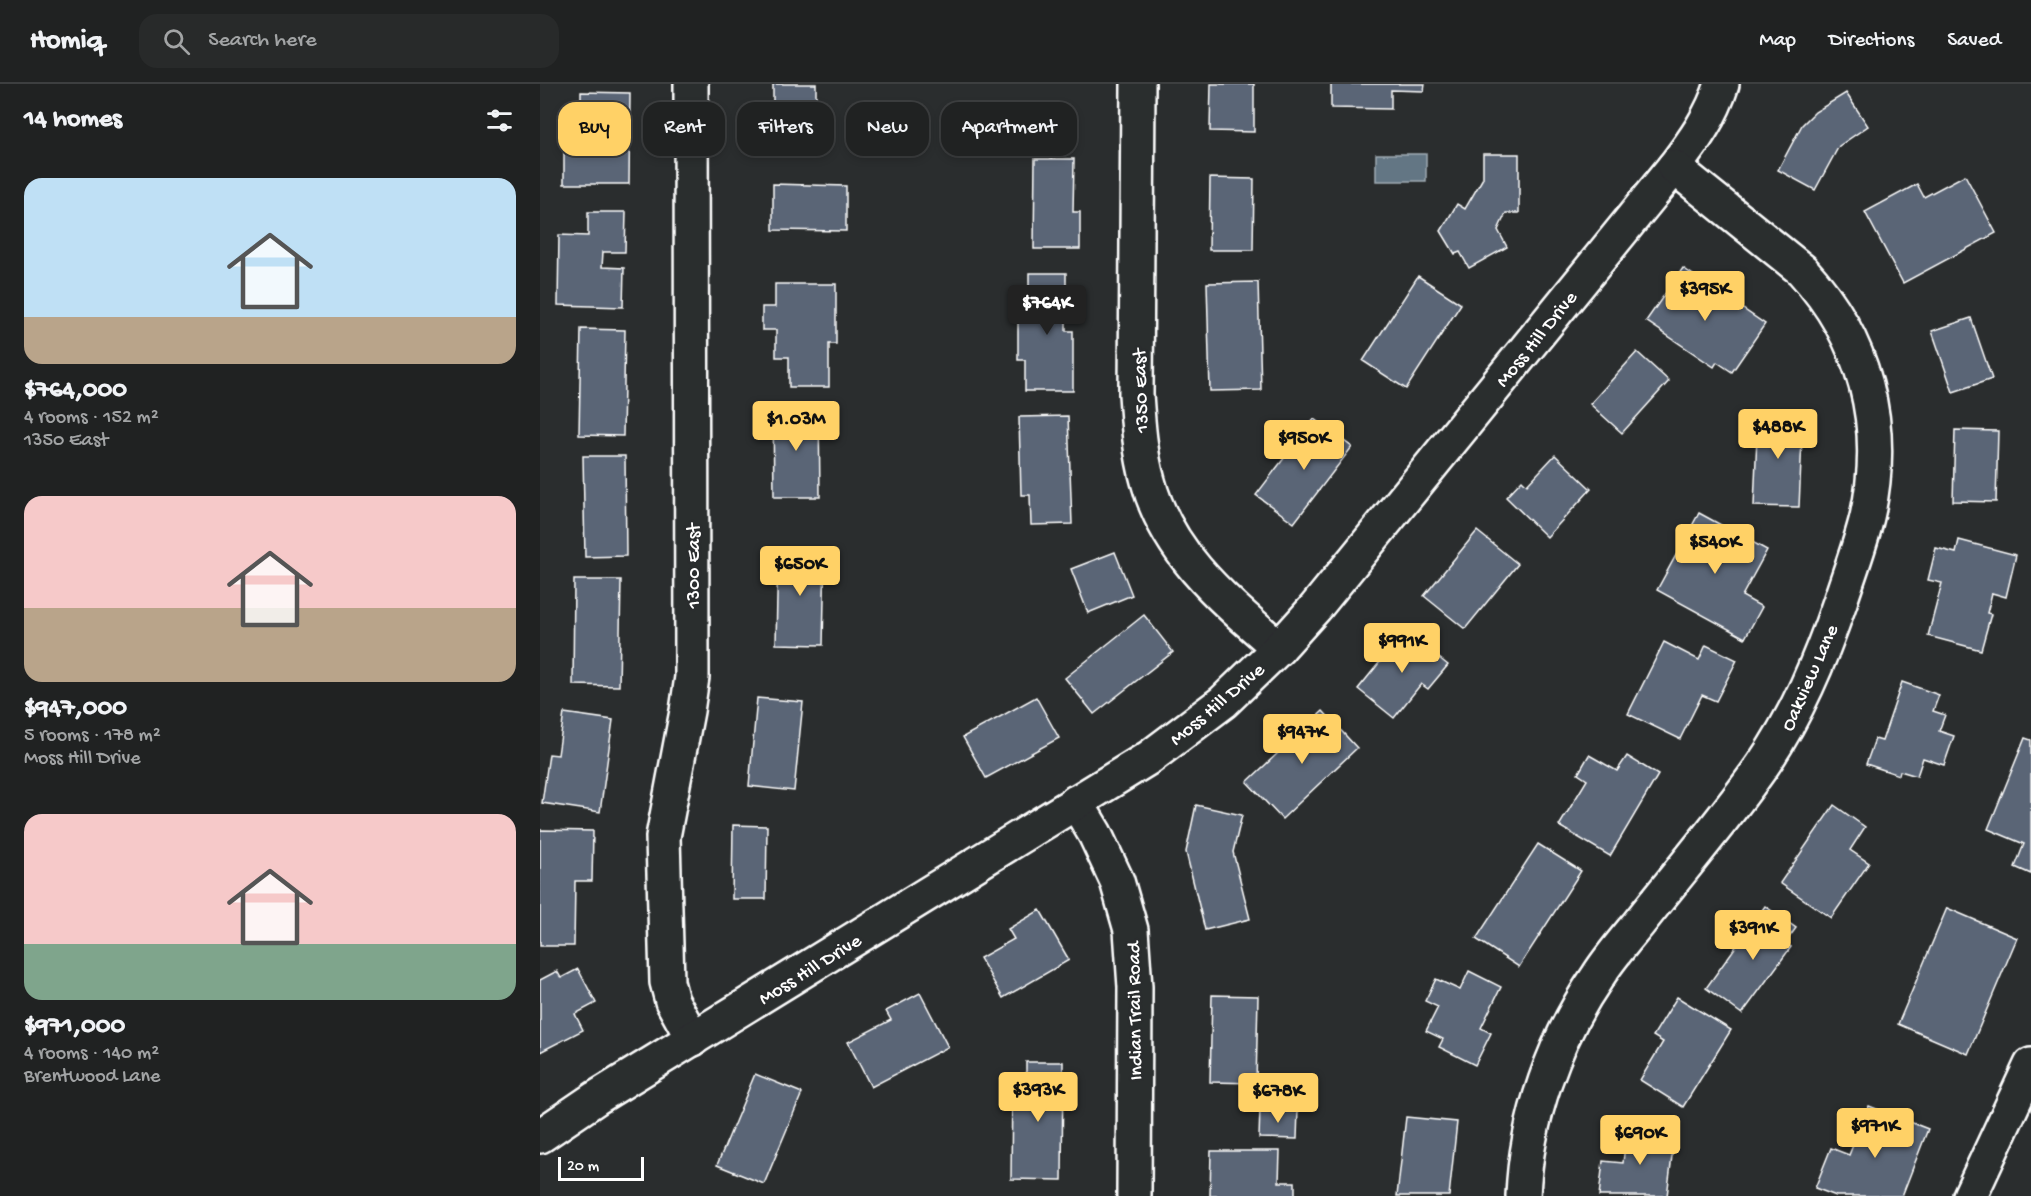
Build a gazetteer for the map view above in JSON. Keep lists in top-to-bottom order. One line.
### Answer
{"streets":{"street":["Moss Hill Drive","1350 East","1300 East","Oakview Lane","Indian Trail Road"]},"crossings":[["Moss Hill Drive","1350 East"],["Moss Hill Drive","1300 East"],["Moss Hill Drive","Oakview Lane"],["Moss Hill Drive","Indian Trail Road"]],"scale_bar":"20 m","page":{"header":"Homiq","search":"Search here","nav":["Map","Directions","Saved"],"heading":"14 homes","chip":["Buy","Rent","Filters","New","Apartment"],"list":[{"name":"$764,000","note":"4 rooms · 152 m² · 1350 East"},{"name":"$947,000","note":"5 rooms · 178 m² · Moss Hill Drive"},{"name":"$971,000","note":"4 rooms · 140 m² · Brentwood Lane"}],"price":["$395K","$764K","$1.03M","$488K","$950K","$540K","$650K","$991K","$947K","$391K","$393K","$678K","$971K","$690K"],"scale":"20 m"}}
